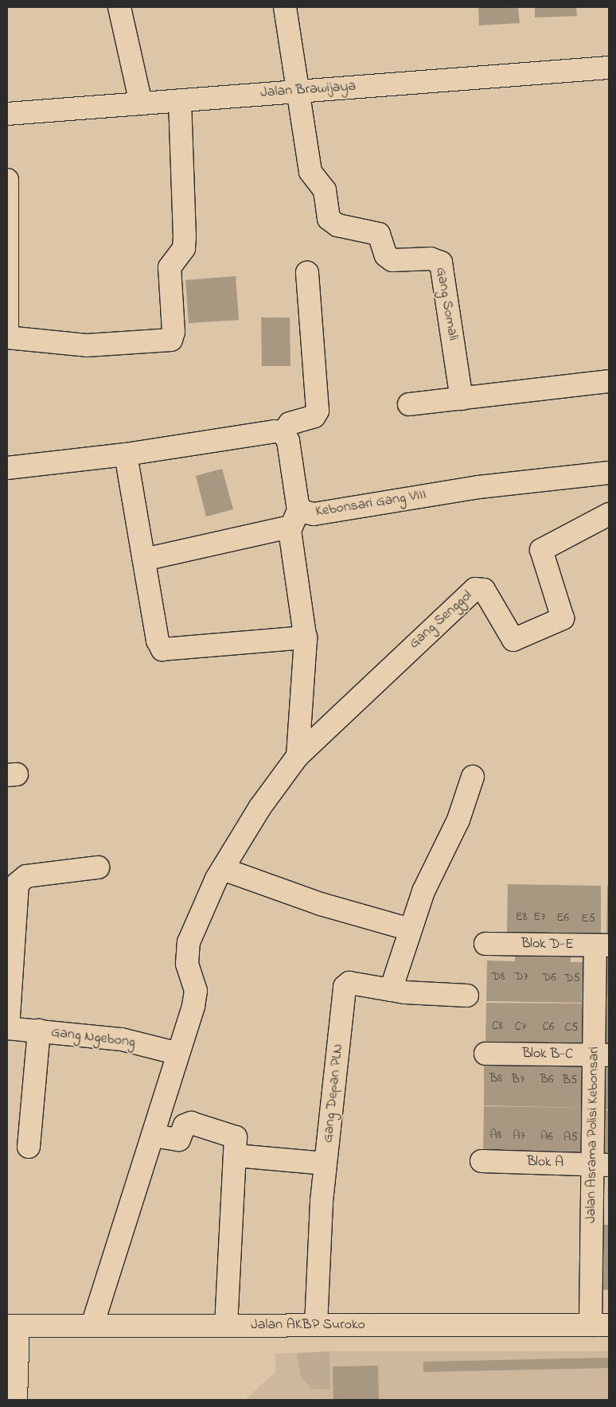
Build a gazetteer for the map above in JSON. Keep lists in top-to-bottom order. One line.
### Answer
{"streets":{"street":["Jalan Brawijaya","Gang Somali","Kebonsari Gang VIII","Gang Senggol","Blok D-E","Gang Ngebong","Blok B-C","Gang Depan PLN","Jalan Asrama Polisi Kebonsari","Blok A","Jalan AKBP Suroko"]},"crossings":[["Jalan Brawijaya","Gang Somali"],["Blok D-E","Jalan Asrama Polisi Kebonsari"],["Blok B-C","Jalan Asrama Polisi Kebonsari"],["Gang Depan PLN","Jalan AKBP Suroko"],["Jalan Asrama Polisi Kebonsari","Blok A"],["Jalan Asrama Polisi Kebonsari","Jalan AKBP Suroko"]],"house_numbers":["E8","E7","E6","E5","D8","D7","D6","D5","C8","C7","C6","C5","B8","B7","B6","B5","A8","A7","A6","A5"]}
